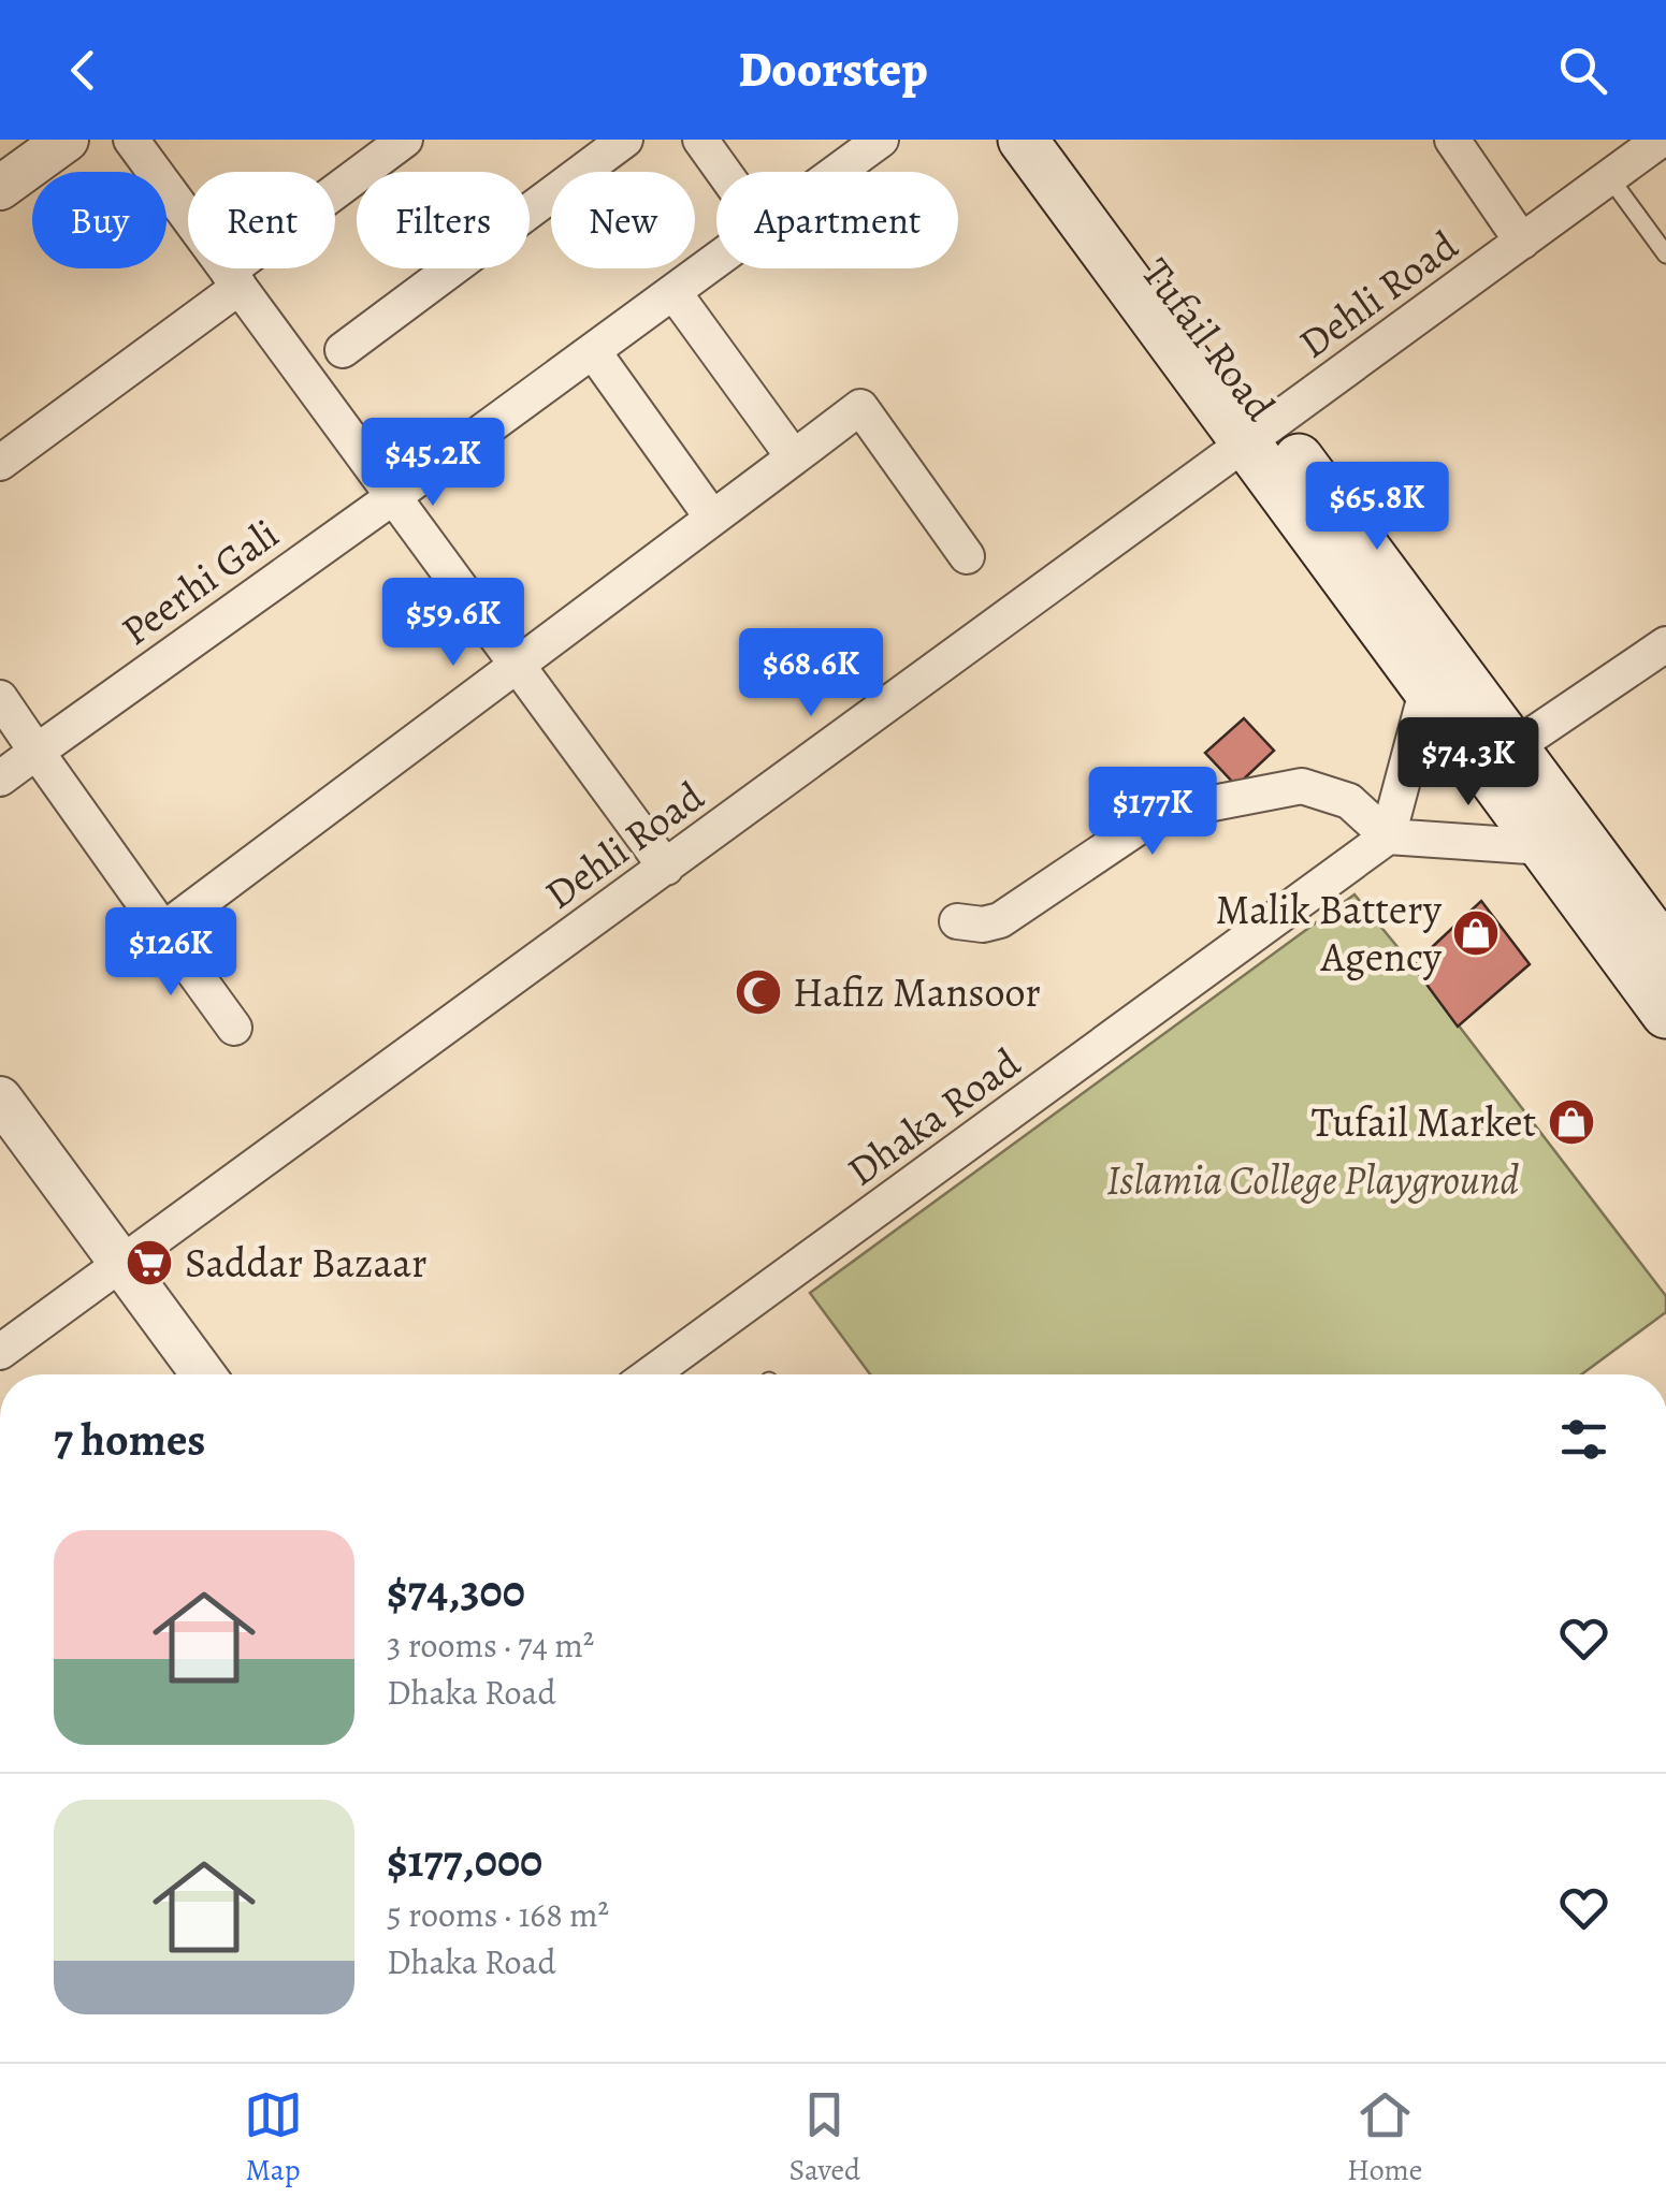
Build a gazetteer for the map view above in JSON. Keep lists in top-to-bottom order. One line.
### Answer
{"streets":{"main road":["Tufail Road"],"street":["Dehli Road","Peerhi Gali","Dhaka Road"]},"crossings":[["Dehli Road","Tufail Road"]],"parks":["Islamia College Playground"],"places":{"shop":["Malik Battery Agency","Tufail Market"],"mosque":["Hafiz Mansoor"],"supermarket":["Saddar Bazaar"]},"page":{"header":"Doorstep","chip":["Buy","Rent","Filters","New","Apartment"],"price":["$45.2K","$65.8K","$59.6K","$68.6K","$74.3K","$177K","$126K"],"heading":"7 homes","list":[{"name":"$74,300","note":"3 rooms · 74 m² · Dhaka Road"},{"name":"$177,000","note":"5 rooms · 168 m² · Dhaka Road"}],"tabs":["Map","Saved","Home"]}}
